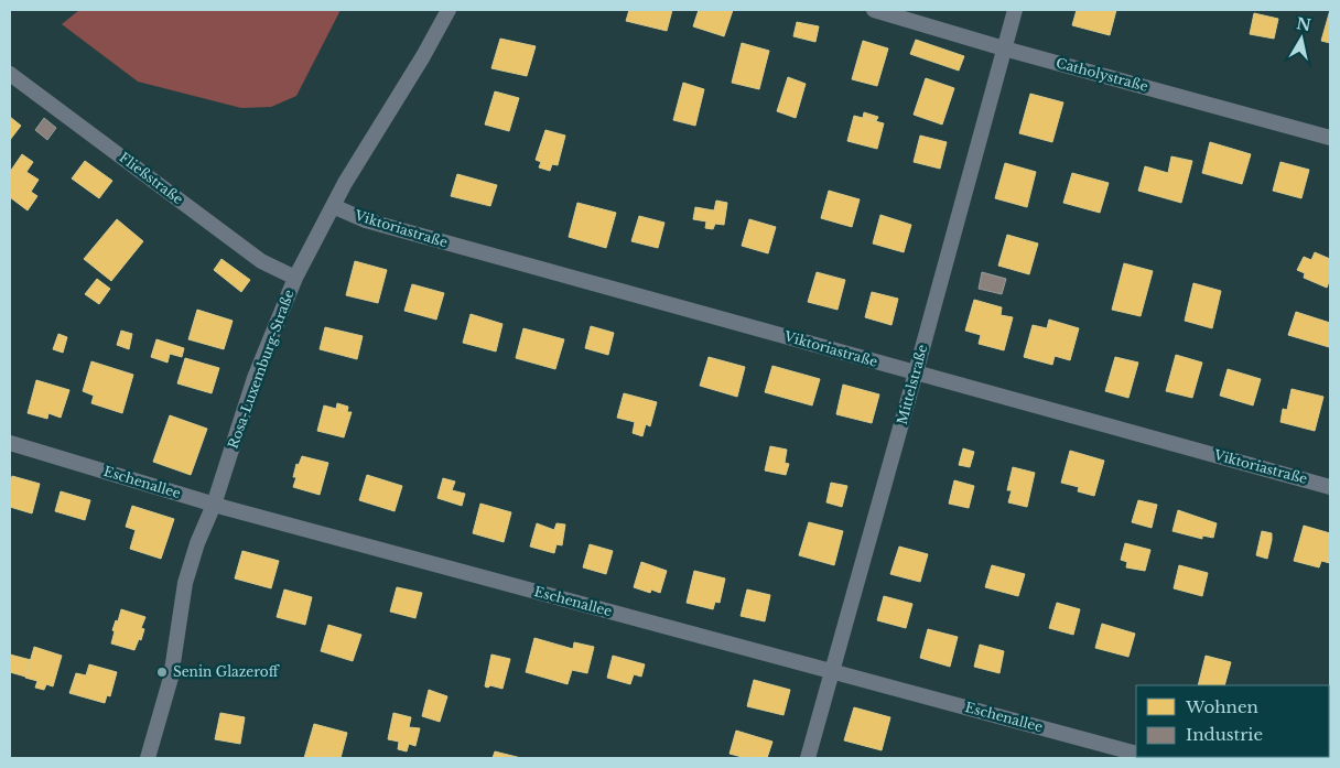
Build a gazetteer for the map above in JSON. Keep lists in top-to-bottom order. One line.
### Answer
{"streets":{"street":["Catholystraße","Fließstraße","Viktoriastraße","Rosa-Luxemburg-Straße","Mittelstraße","Eschenallee"]},"crossings":[["Catholystraße","Mittelstraße"],["Fließstraße","Rosa-Luxemburg-Straße"],["Viktoriastraße","Rosa-Luxemburg-Straße"],["Viktoriastraße","Mittelstraße"],["Rosa-Luxemburg-Straße","Eschenallee"],["Mittelstraße","Eschenallee"]],"places":["Senin Glazeroff"],"legend":["Wohnen","Industrie"],"north":"top"}
